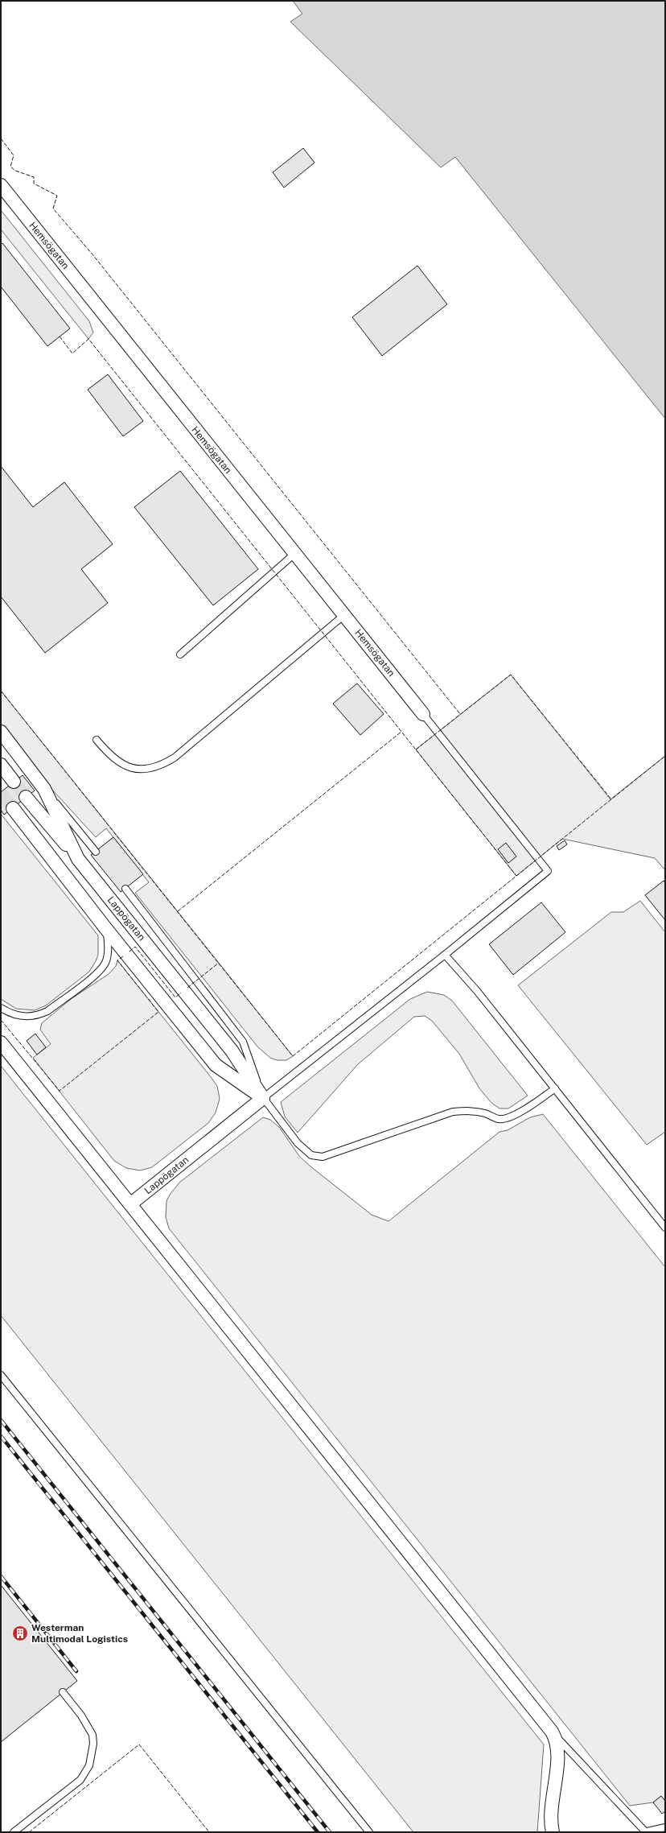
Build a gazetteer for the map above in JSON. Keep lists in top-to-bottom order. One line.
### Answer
{"streets":{"street":["Hemsögatan","Lappögatan"]},"places":{"building":["Westerman Multimodal Logistics"]}}
